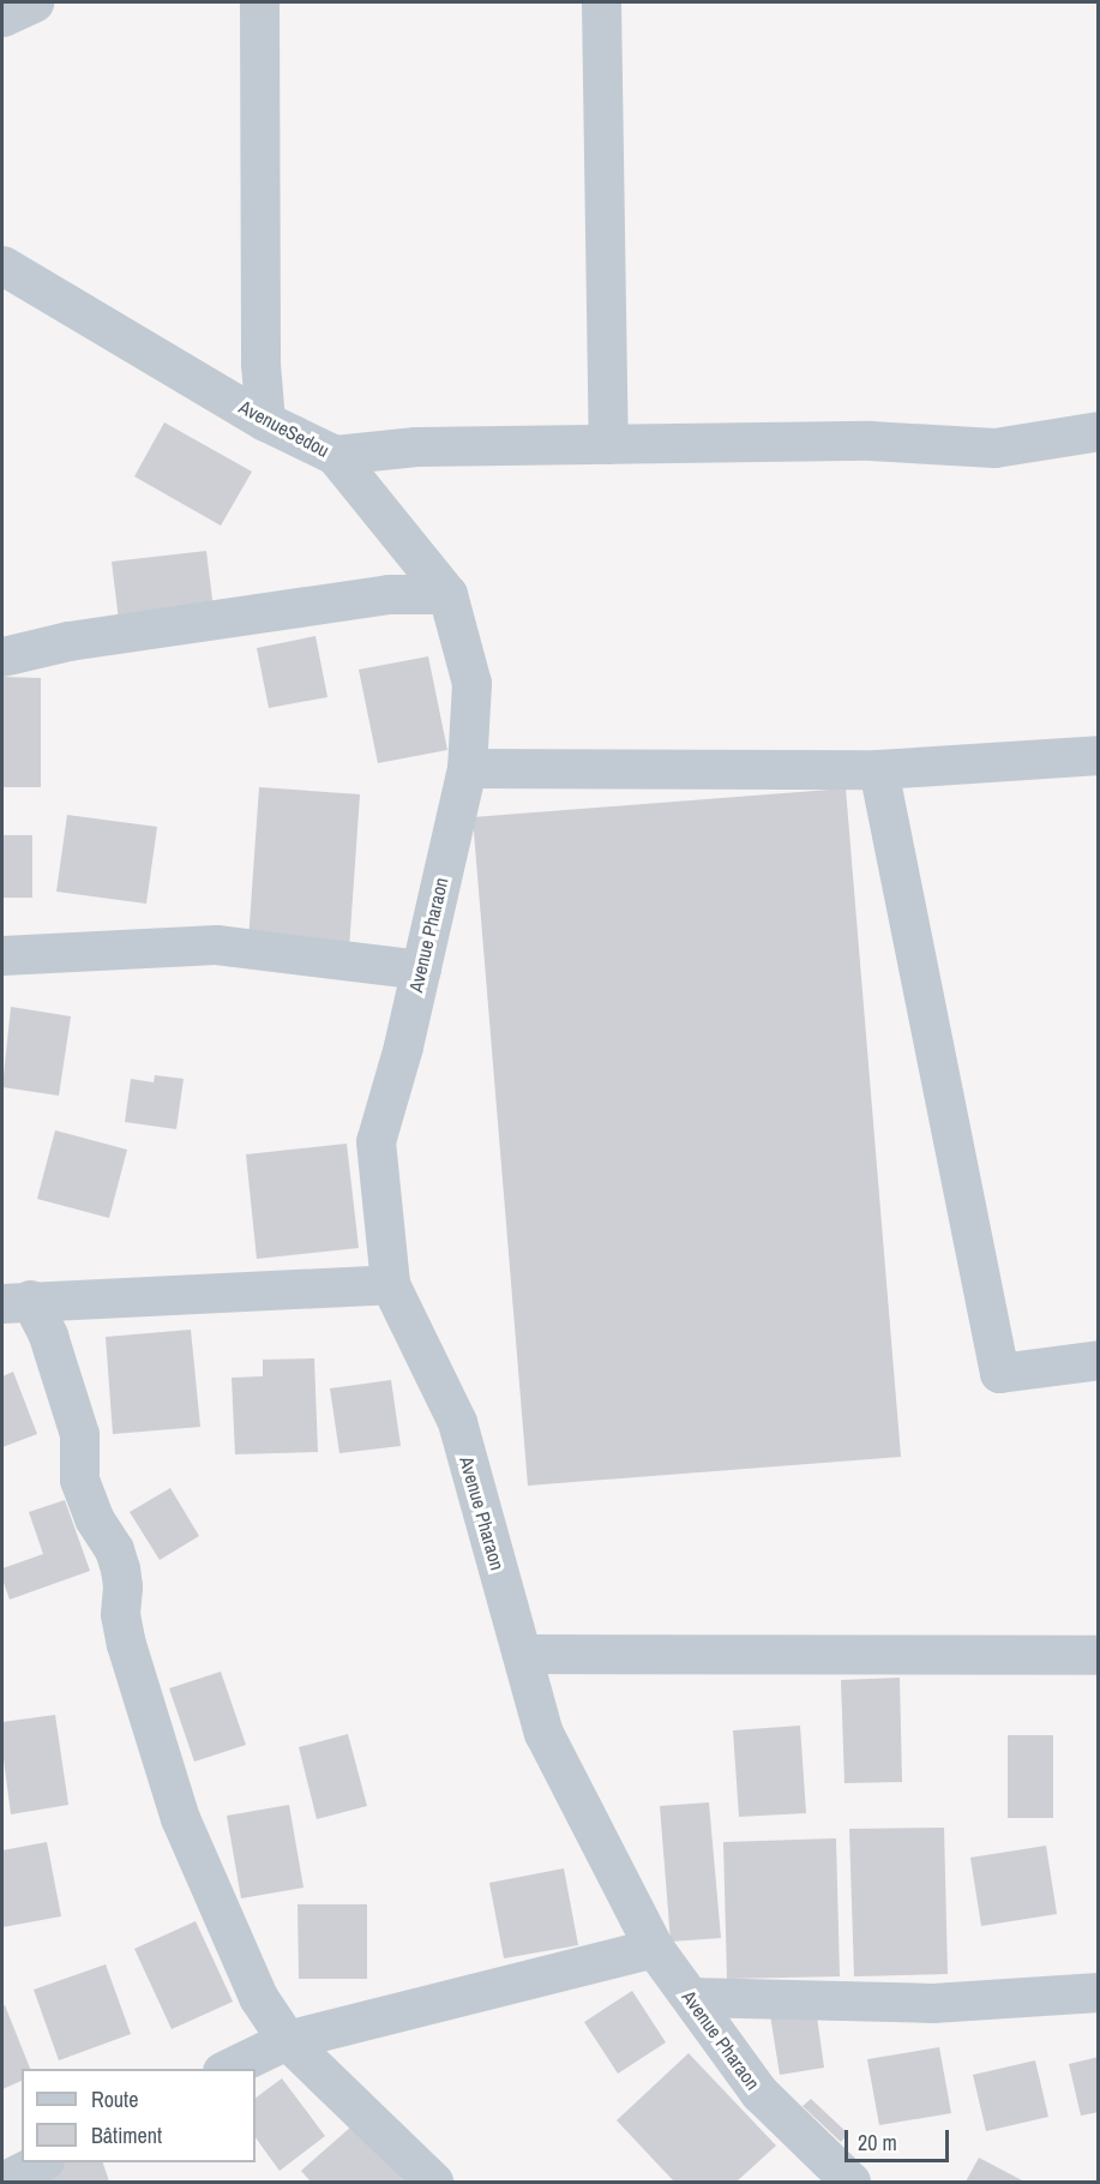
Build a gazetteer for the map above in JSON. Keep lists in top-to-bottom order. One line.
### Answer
{"streets":{"street":["AvenueSedou","Avenue Pharaon"]},"crossings":[["AvenueSedou","Avenue Pharaon"]],"legend":["Route","Bâtiment"],"scale_bar":"20 m"}
